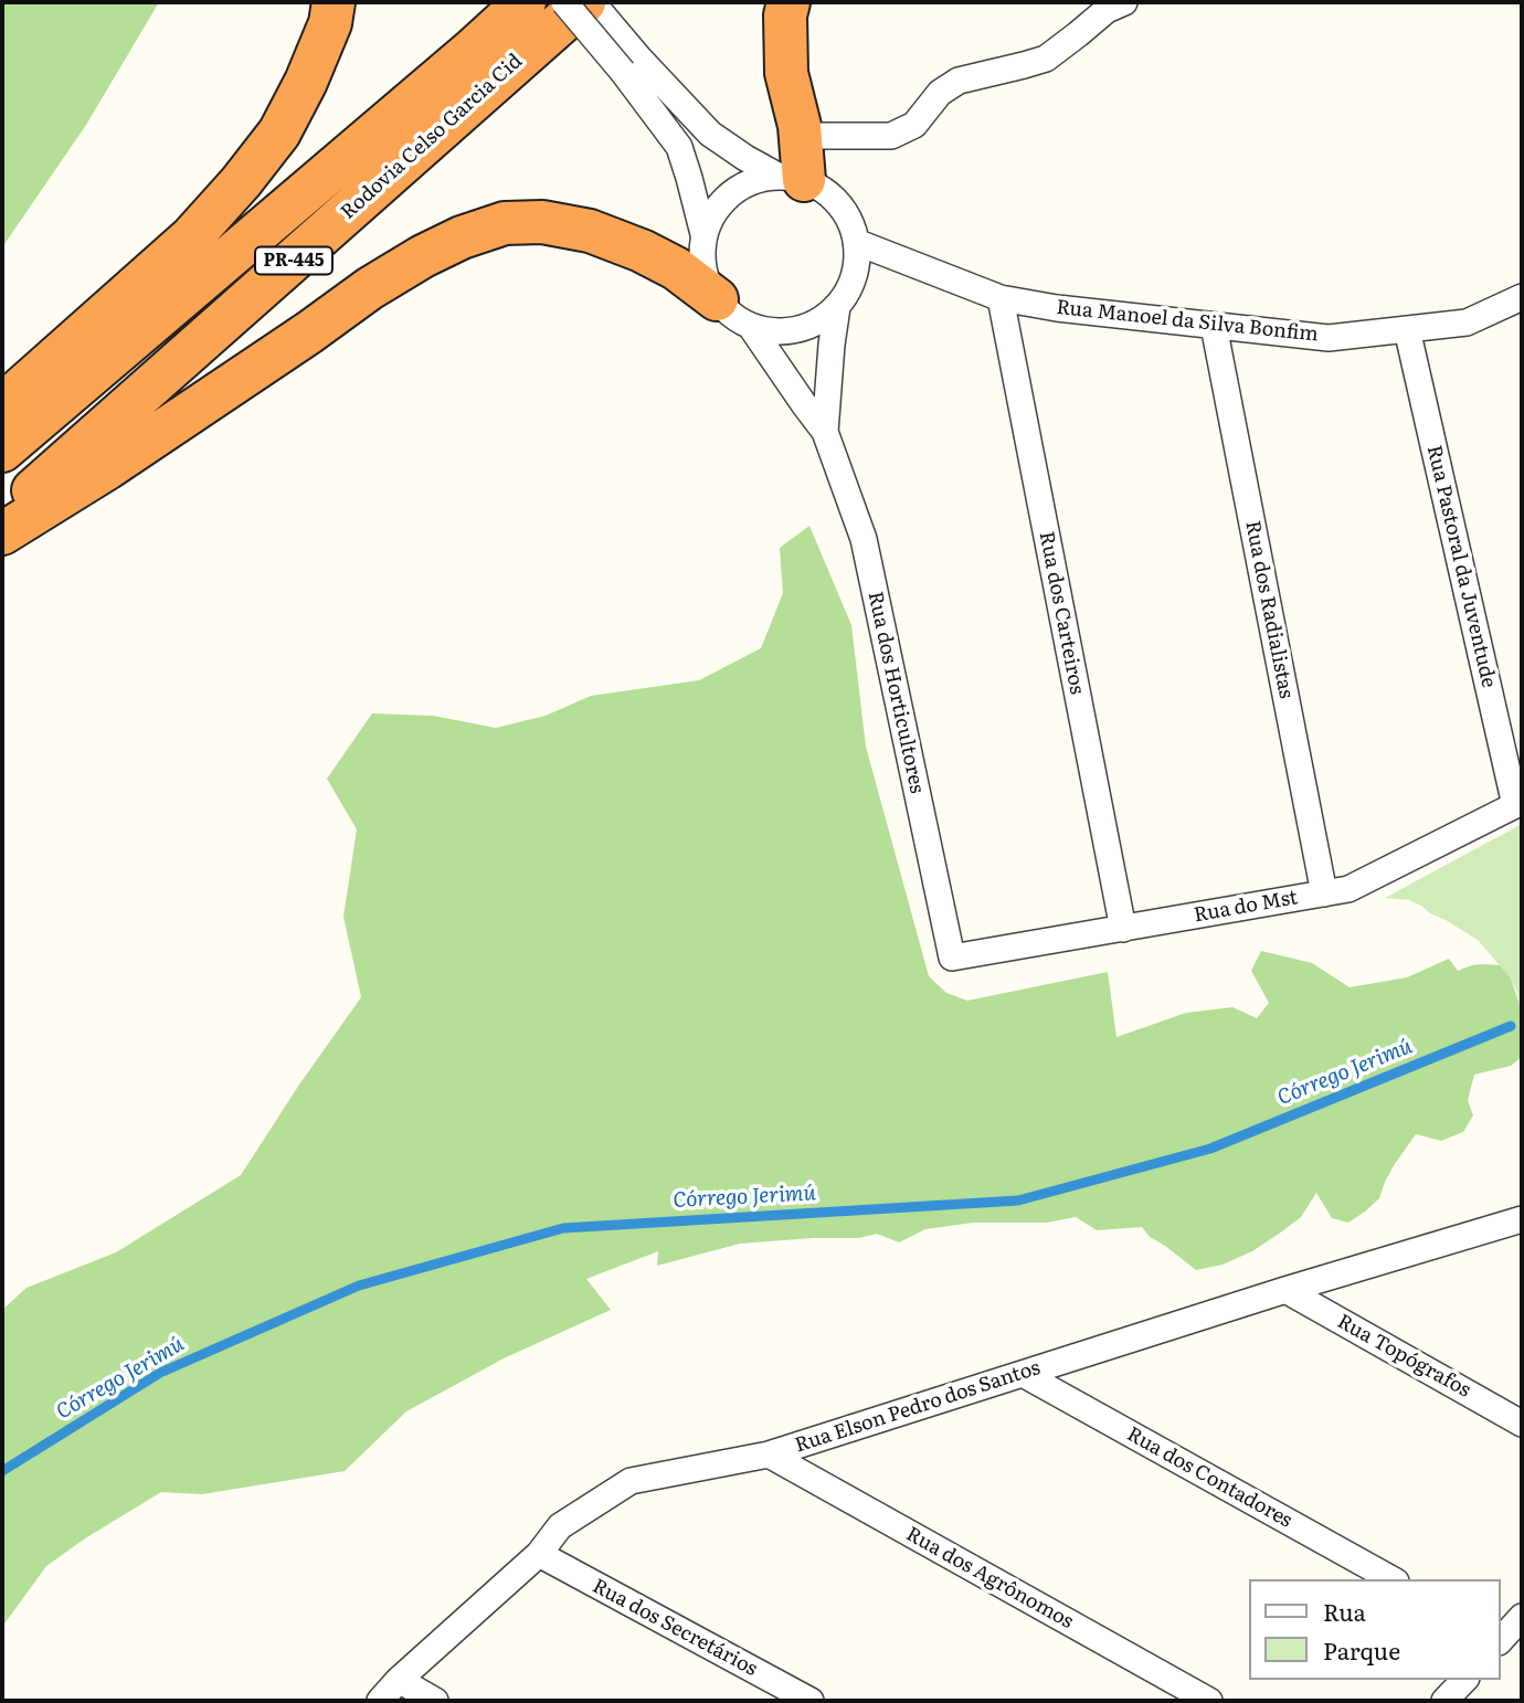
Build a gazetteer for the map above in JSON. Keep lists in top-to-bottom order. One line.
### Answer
{"streets":{"highway":["Rodovia Celso Garcia Cid","PR-445"],"street":["Rua Manoel da Silva Bonfim","Rua Pastoral da Juventude","Rua dos Radialistas","Rua dos Carteiros","Rua dos Horticultores","Rua do Mst","Rua Topógrafos","Rua Elson Pedro dos Santos","Rua dos Contadores","Rua dos Agrônomos","Rua dos Secretários"]},"crossings":[["Rua Manoel da Silva Bonfim","Rua Pastoral da Juventude"],["Rua Manoel da Silva Bonfim","Rua dos Radialistas"],["Rua Manoel da Silva Bonfim","Rua dos Carteiros"],["Rua Manoel da Silva Bonfim","Rua dos Horticultores"],["Rua Pastoral da Juventude","Rua do Mst"],["Rua dos Radialistas","Rua do Mst"],["Rua dos Carteiros","Rua do Mst"],["Rua dos Horticultores","Rua do Mst"],["Rua Topógrafos","Rua Elson Pedro dos Santos"],["Rua Elson Pedro dos Santos","Rua dos Contadores"],["Rua Elson Pedro dos Santos","Rua dos Agrônomos"],["Rua Elson Pedro dos Santos","Rua dos Secretários"]],"water":["Córrego Jerimú"],"legend":["Rua","Parque"]}
